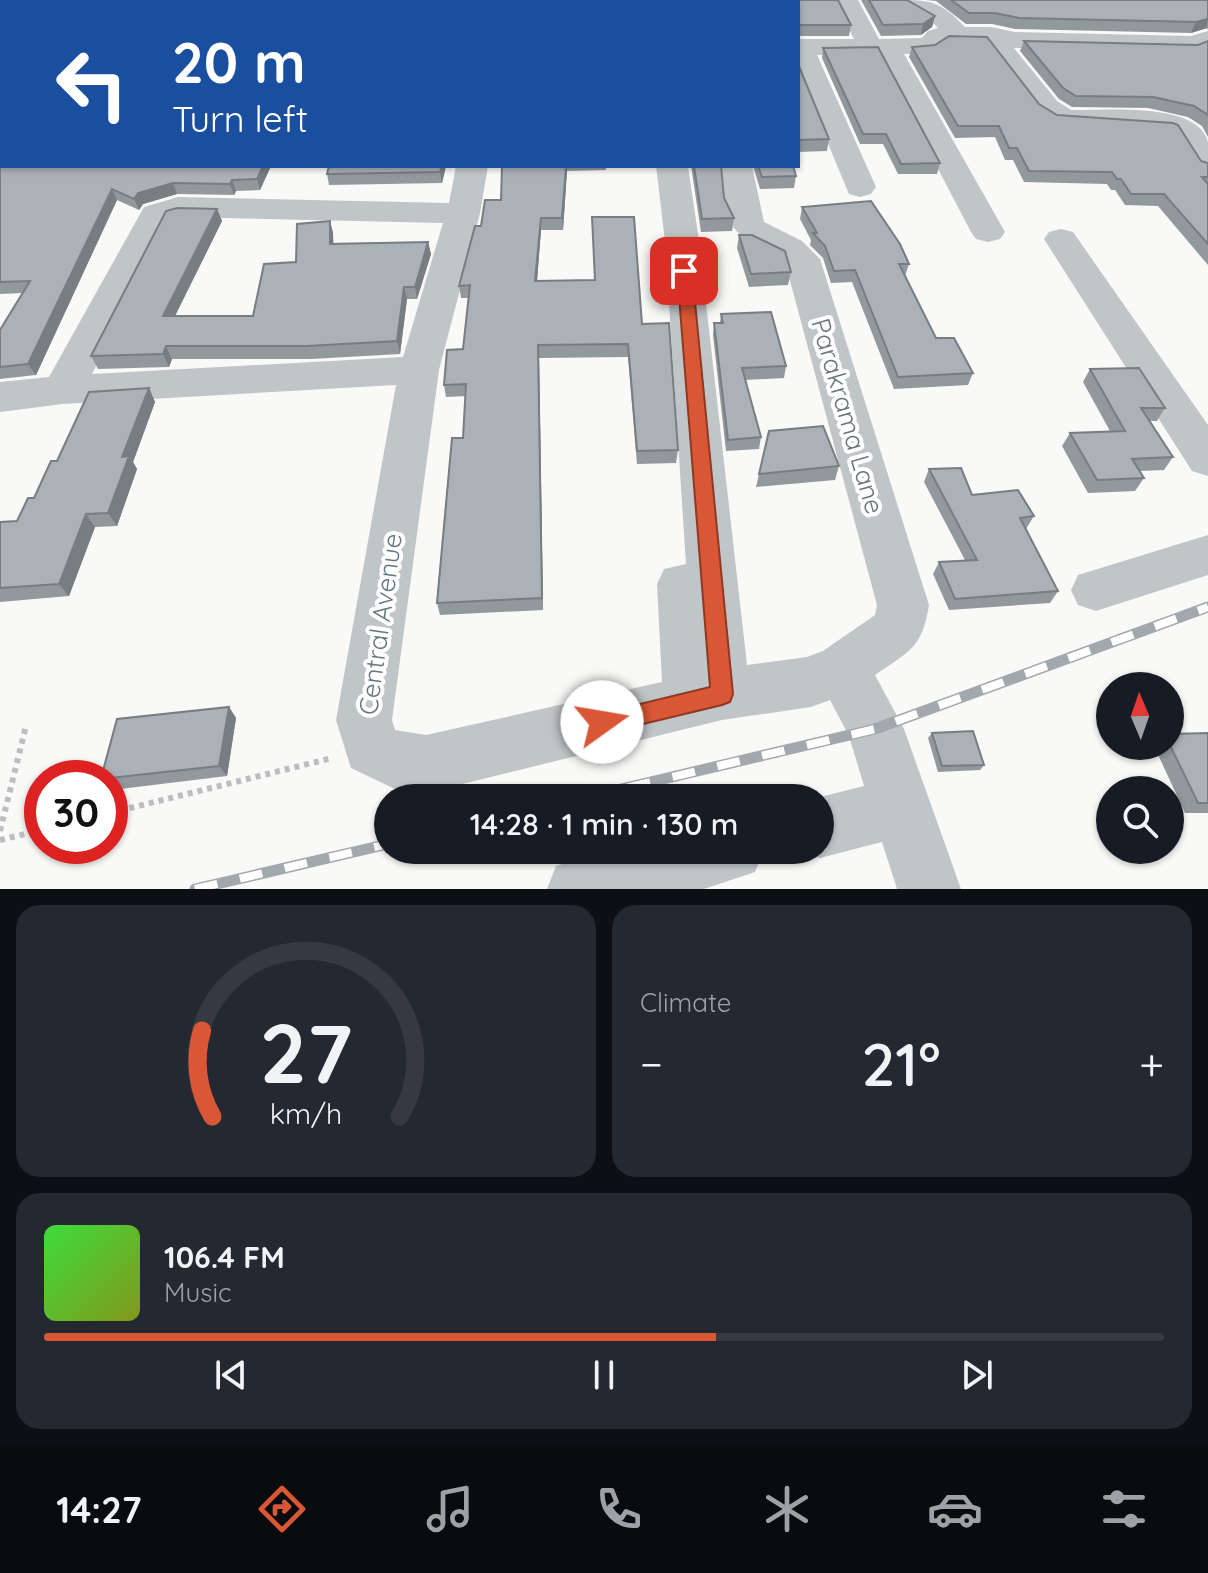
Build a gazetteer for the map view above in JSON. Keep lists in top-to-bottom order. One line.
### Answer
{"streets":{"street":["Parakrama Lane","Central Avenue"]},"crossings":[["Parakrama Lane","Central Avenue"]],"north":"top","page":{"turn":["20 m","Turn left"],"limit":"30","trip":"14:28 · 1 min · 130 m","tile":"Climate","heat":["−","21°","+"],"song":["106.4 FM","Music"],"tabs":"14:27","gauge":["27","km/h"]}}
